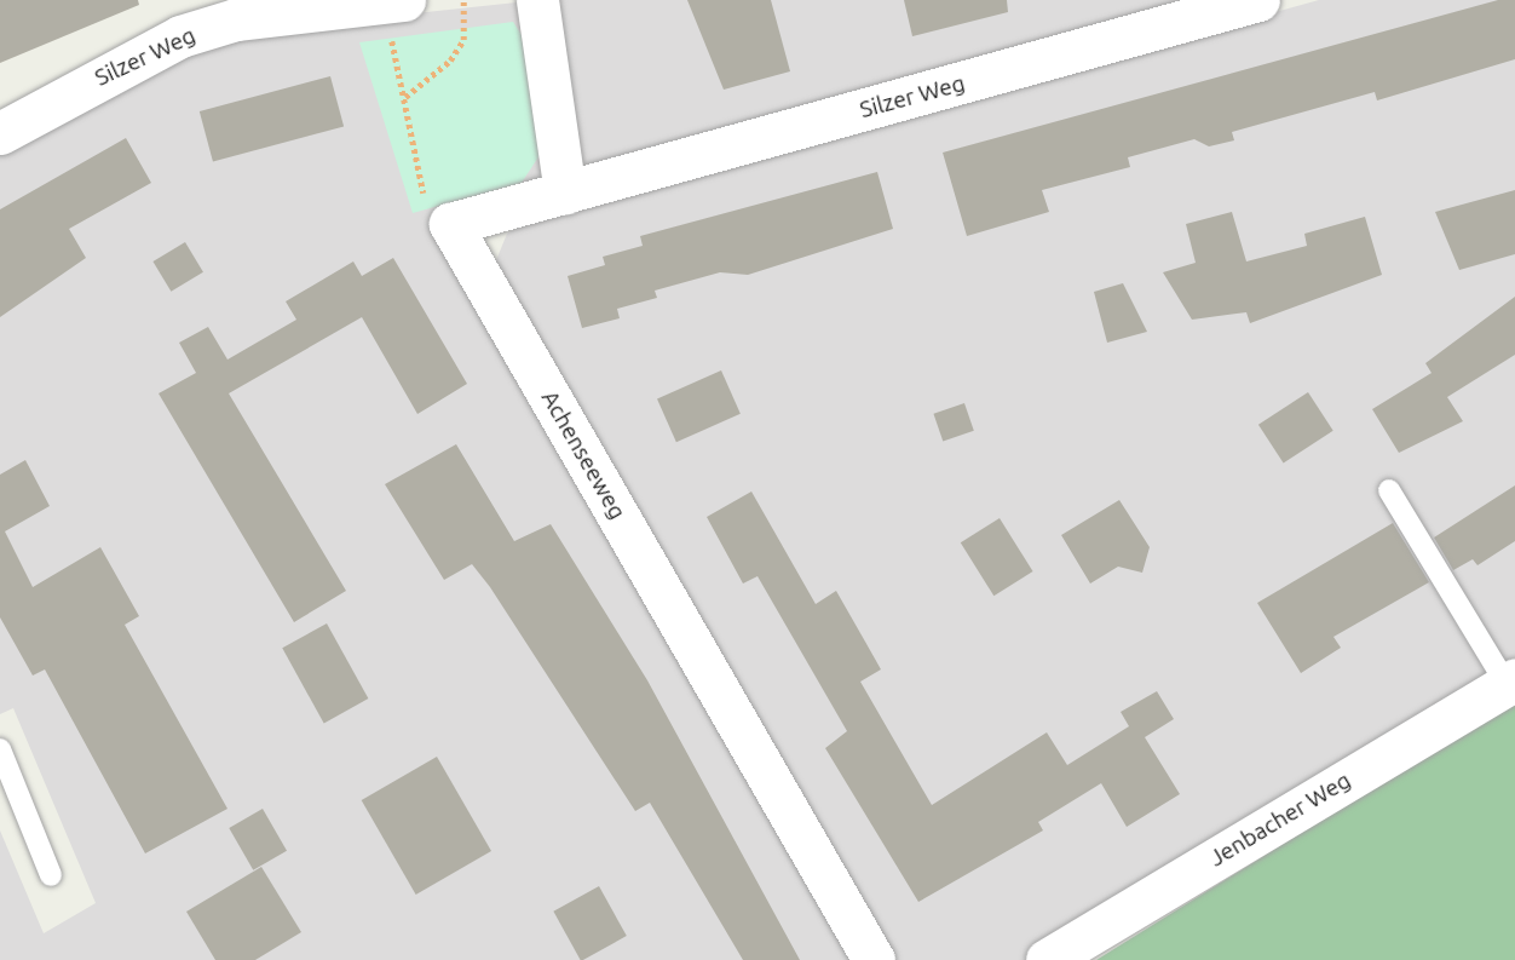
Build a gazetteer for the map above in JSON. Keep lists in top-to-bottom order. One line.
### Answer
{"streets":{"street":["Silzer Weg","Achenseeweg","Jenbacher Weg"]},"crossings":[["Silzer Weg","Achenseeweg"]]}
